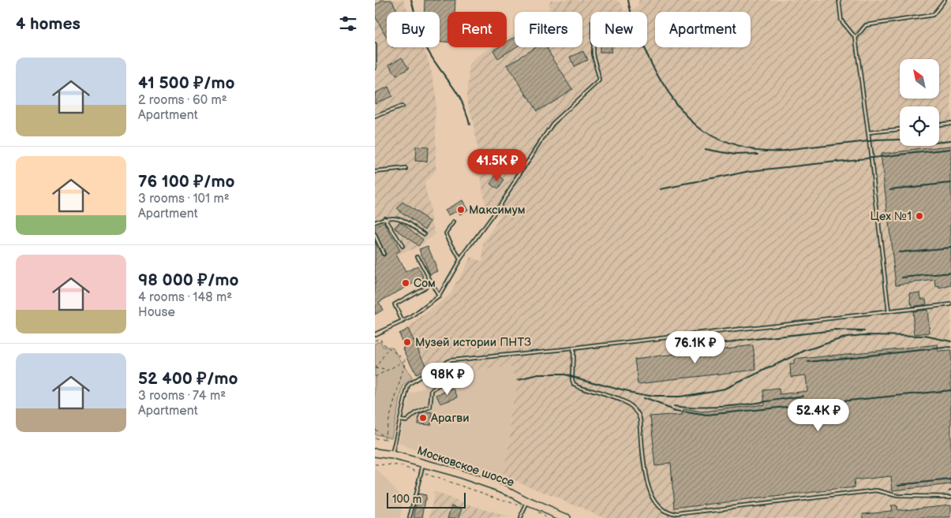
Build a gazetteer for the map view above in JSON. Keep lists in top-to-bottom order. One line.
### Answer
{"streets":{"main road":["Московское шоссе"]},"places":["Максимум","Цех №1","Сом","Музей истории ПНТЗ","Арагви"],"scale_bar":"100 m","north":"top left","page":{"heading":"4 homes","chip":["Buy","Rent","Filters","New","Apartment"],"list":[{"name":"41 500 ₽/mo","note":"2 rooms · 60 m² · Apartment"},{"name":"76 100 ₽/mo","note":"3 rooms · 101 m² · Apartment"},{"name":"98 000 ₽/mo","note":"4 rooms · 148 m² · House"},{"name":"52 400 ₽/mo","note":"3 rooms · 74 m² · Apartment"}],"price":["41.5K ₽","76.1K ₽","98K ₽","52.4K ₽"],"scale":"100 m"}}
